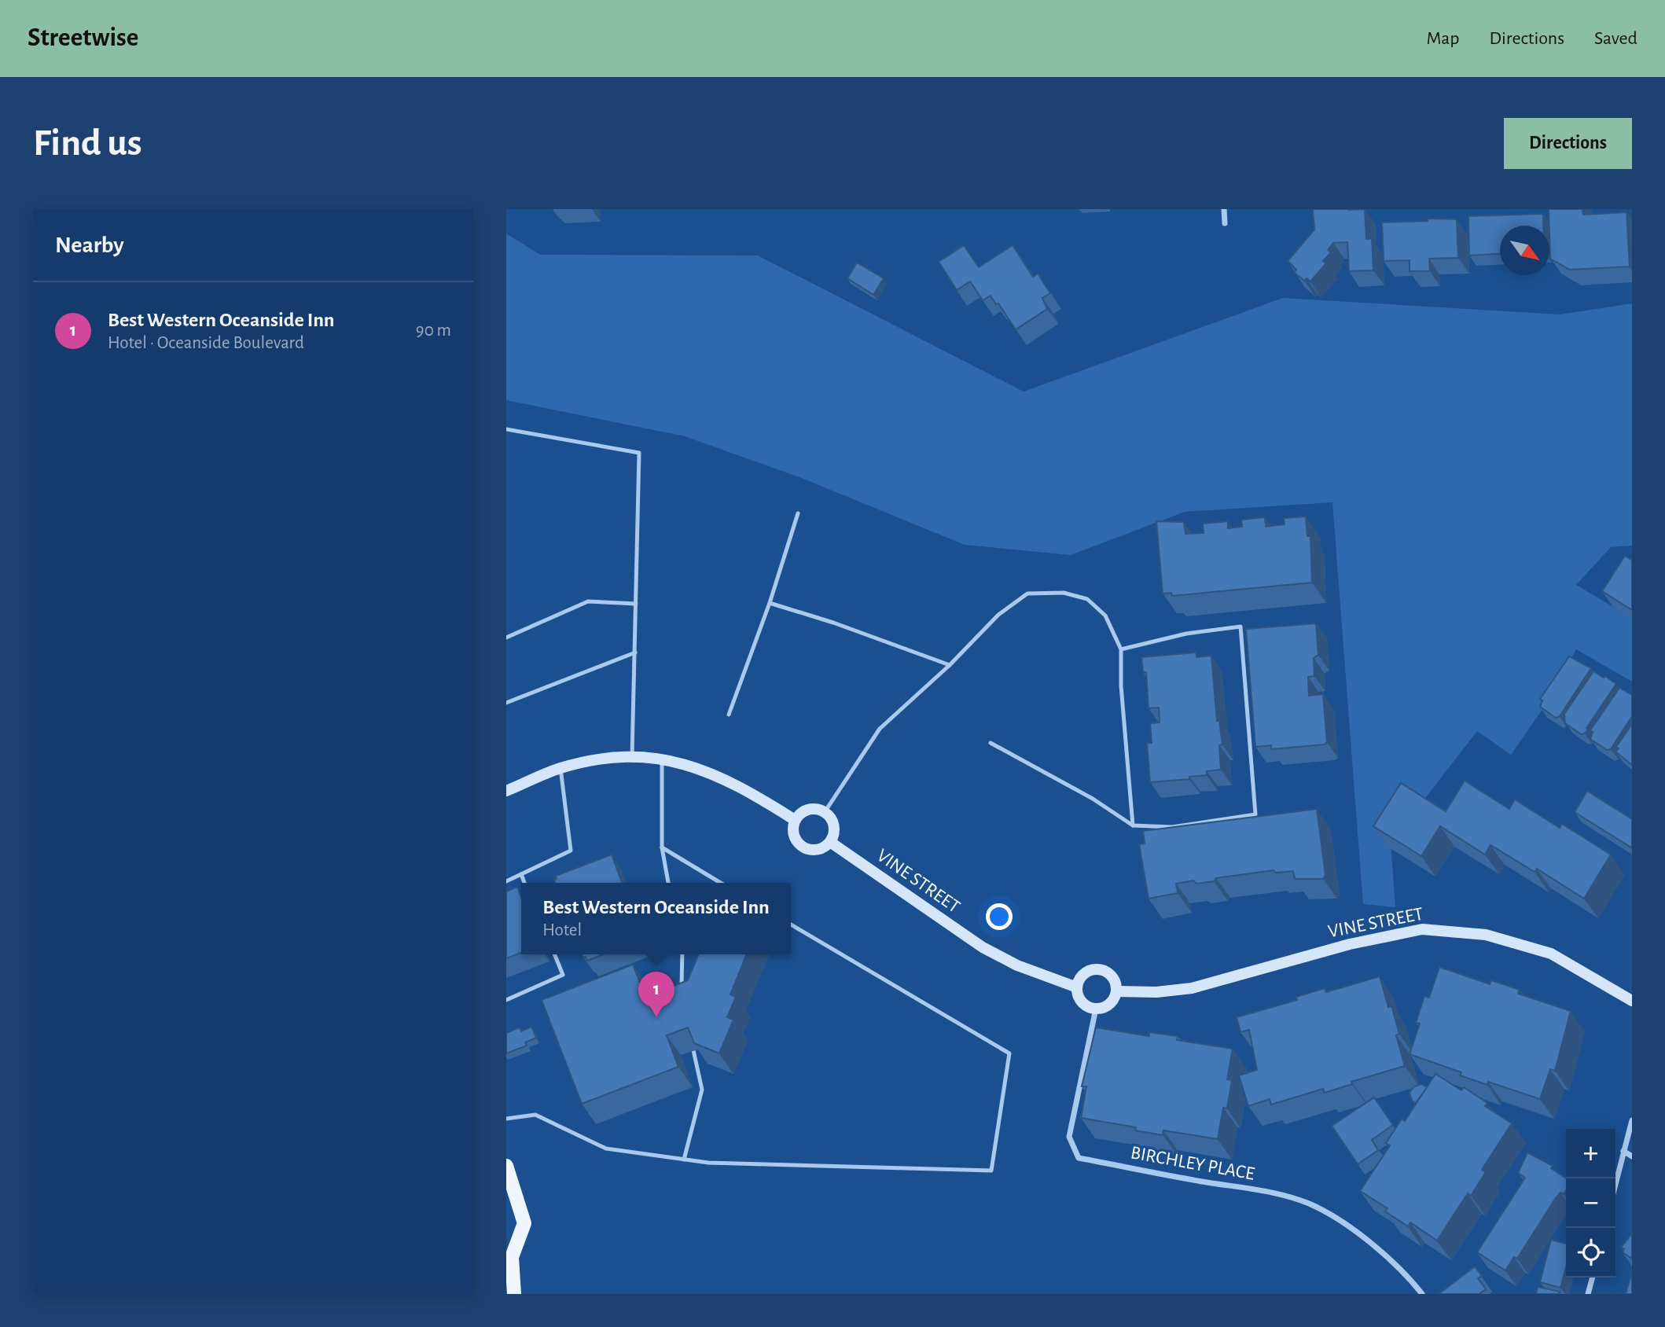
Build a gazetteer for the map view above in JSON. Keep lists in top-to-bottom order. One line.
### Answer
{"streets":{"street":["VINE STREET","BIRCHLEY PLACE"]},"crossings":[["VINE STREET","BIRCHLEY PLACE"]],"north":"bottom right","page":{"header":"Streetwise","nav":["Map","Directions","Saved"],"buttons":"Directions","title":"Find us","heading":"Nearby","list":[{"mark":"1","name":"Best Western Oceanside Inn","note":"Hotel · Oceanside Boulevard","value":"90 m"}],"popup":["Best Western Oceanside Inn","Hotel"],"pins":"1","map_buttons":["+","−"]}}
